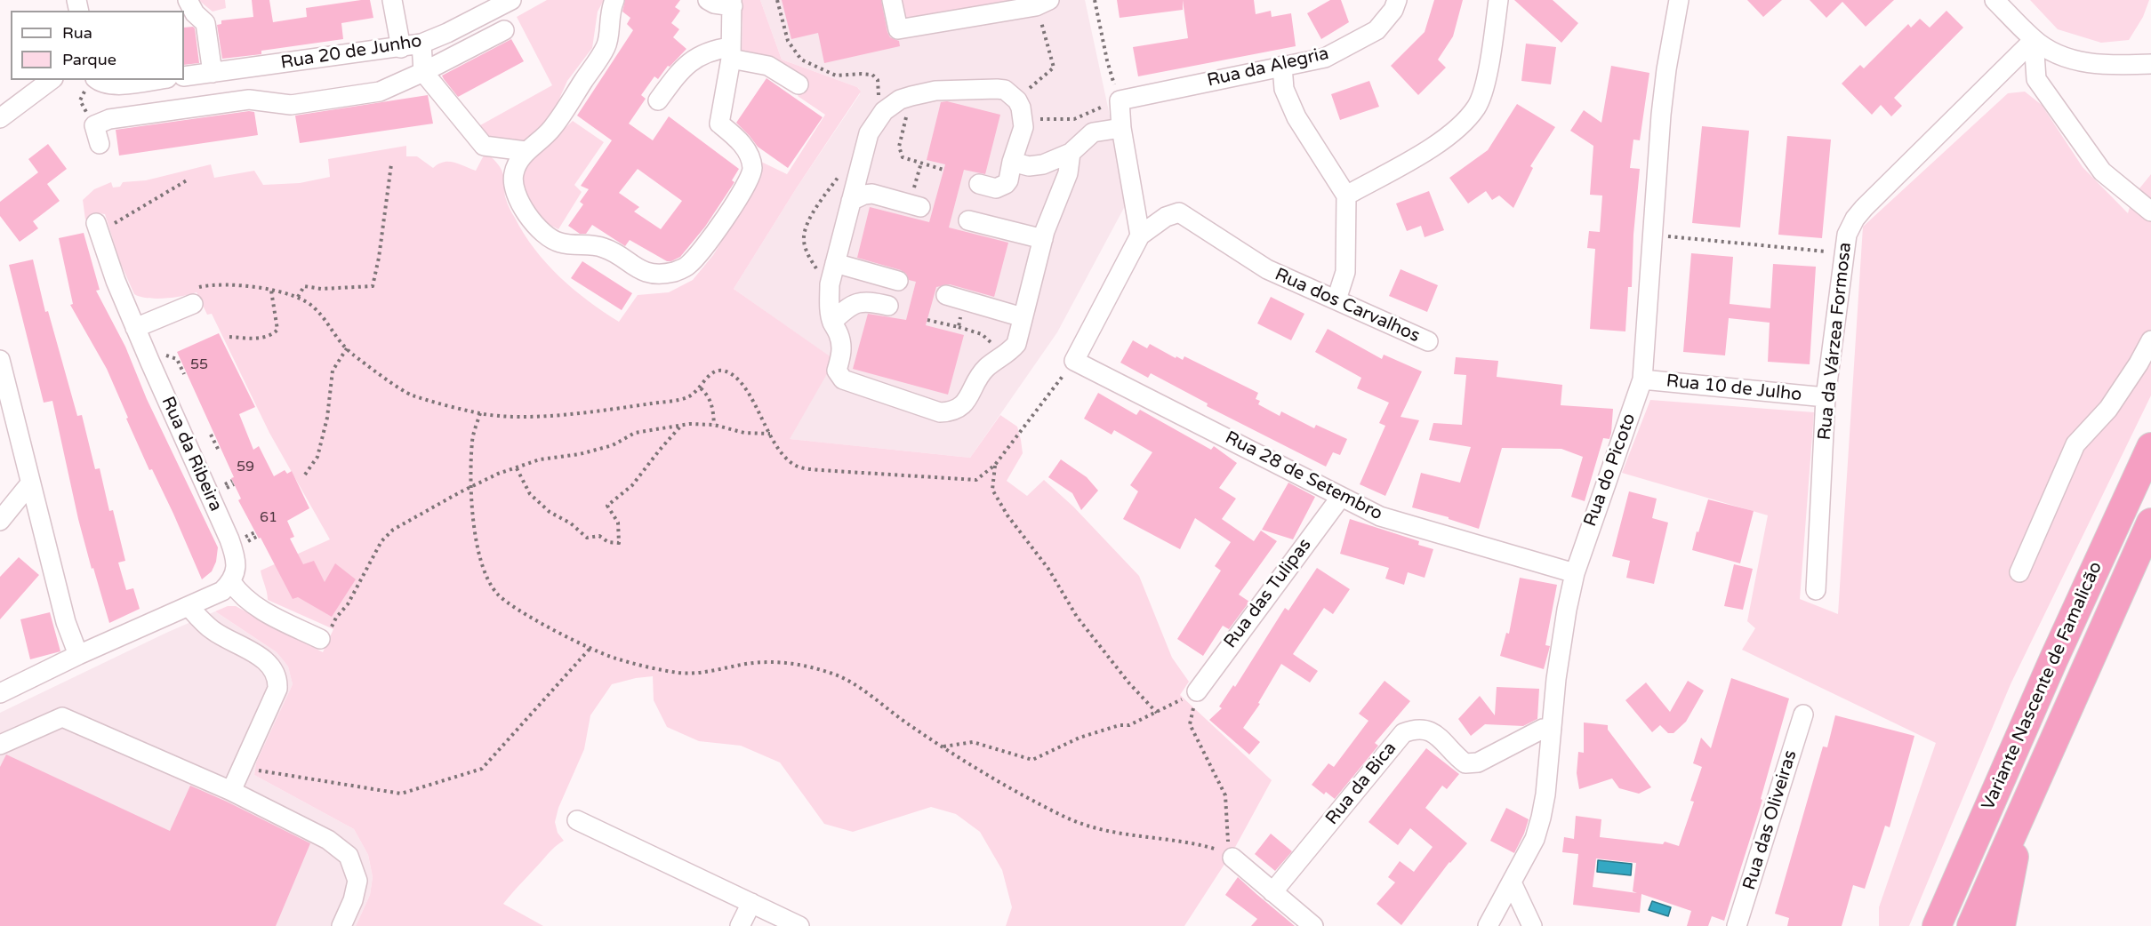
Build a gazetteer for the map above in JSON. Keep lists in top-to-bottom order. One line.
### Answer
{"streets":{"highway":["Variante Nascente de Famalicão"],"street":["Rua 20 de Junho","Rua da Alegria","Rua dos Carvalhos","Rua da Várzea Formosa","Rua 10 de Julho","Rua da Ribeira","Rua do Picoto","Rua 28 de Setembro","Rua das Tulipas","Rua da Bica","Rua das Oliveiras"]},"crossings":[["Rua da Várzea Formosa","Rua 10 de Julho"],["Rua 10 de Julho","Rua do Picoto"],["Rua do Picoto","Rua 28 de Setembro"],["Rua do Picoto","Rua da Bica"],["Rua 28 de Setembro","Rua das Tulipas"]],"house_numbers":["55","59","61"],"legend":["Rua","Parque"]}
